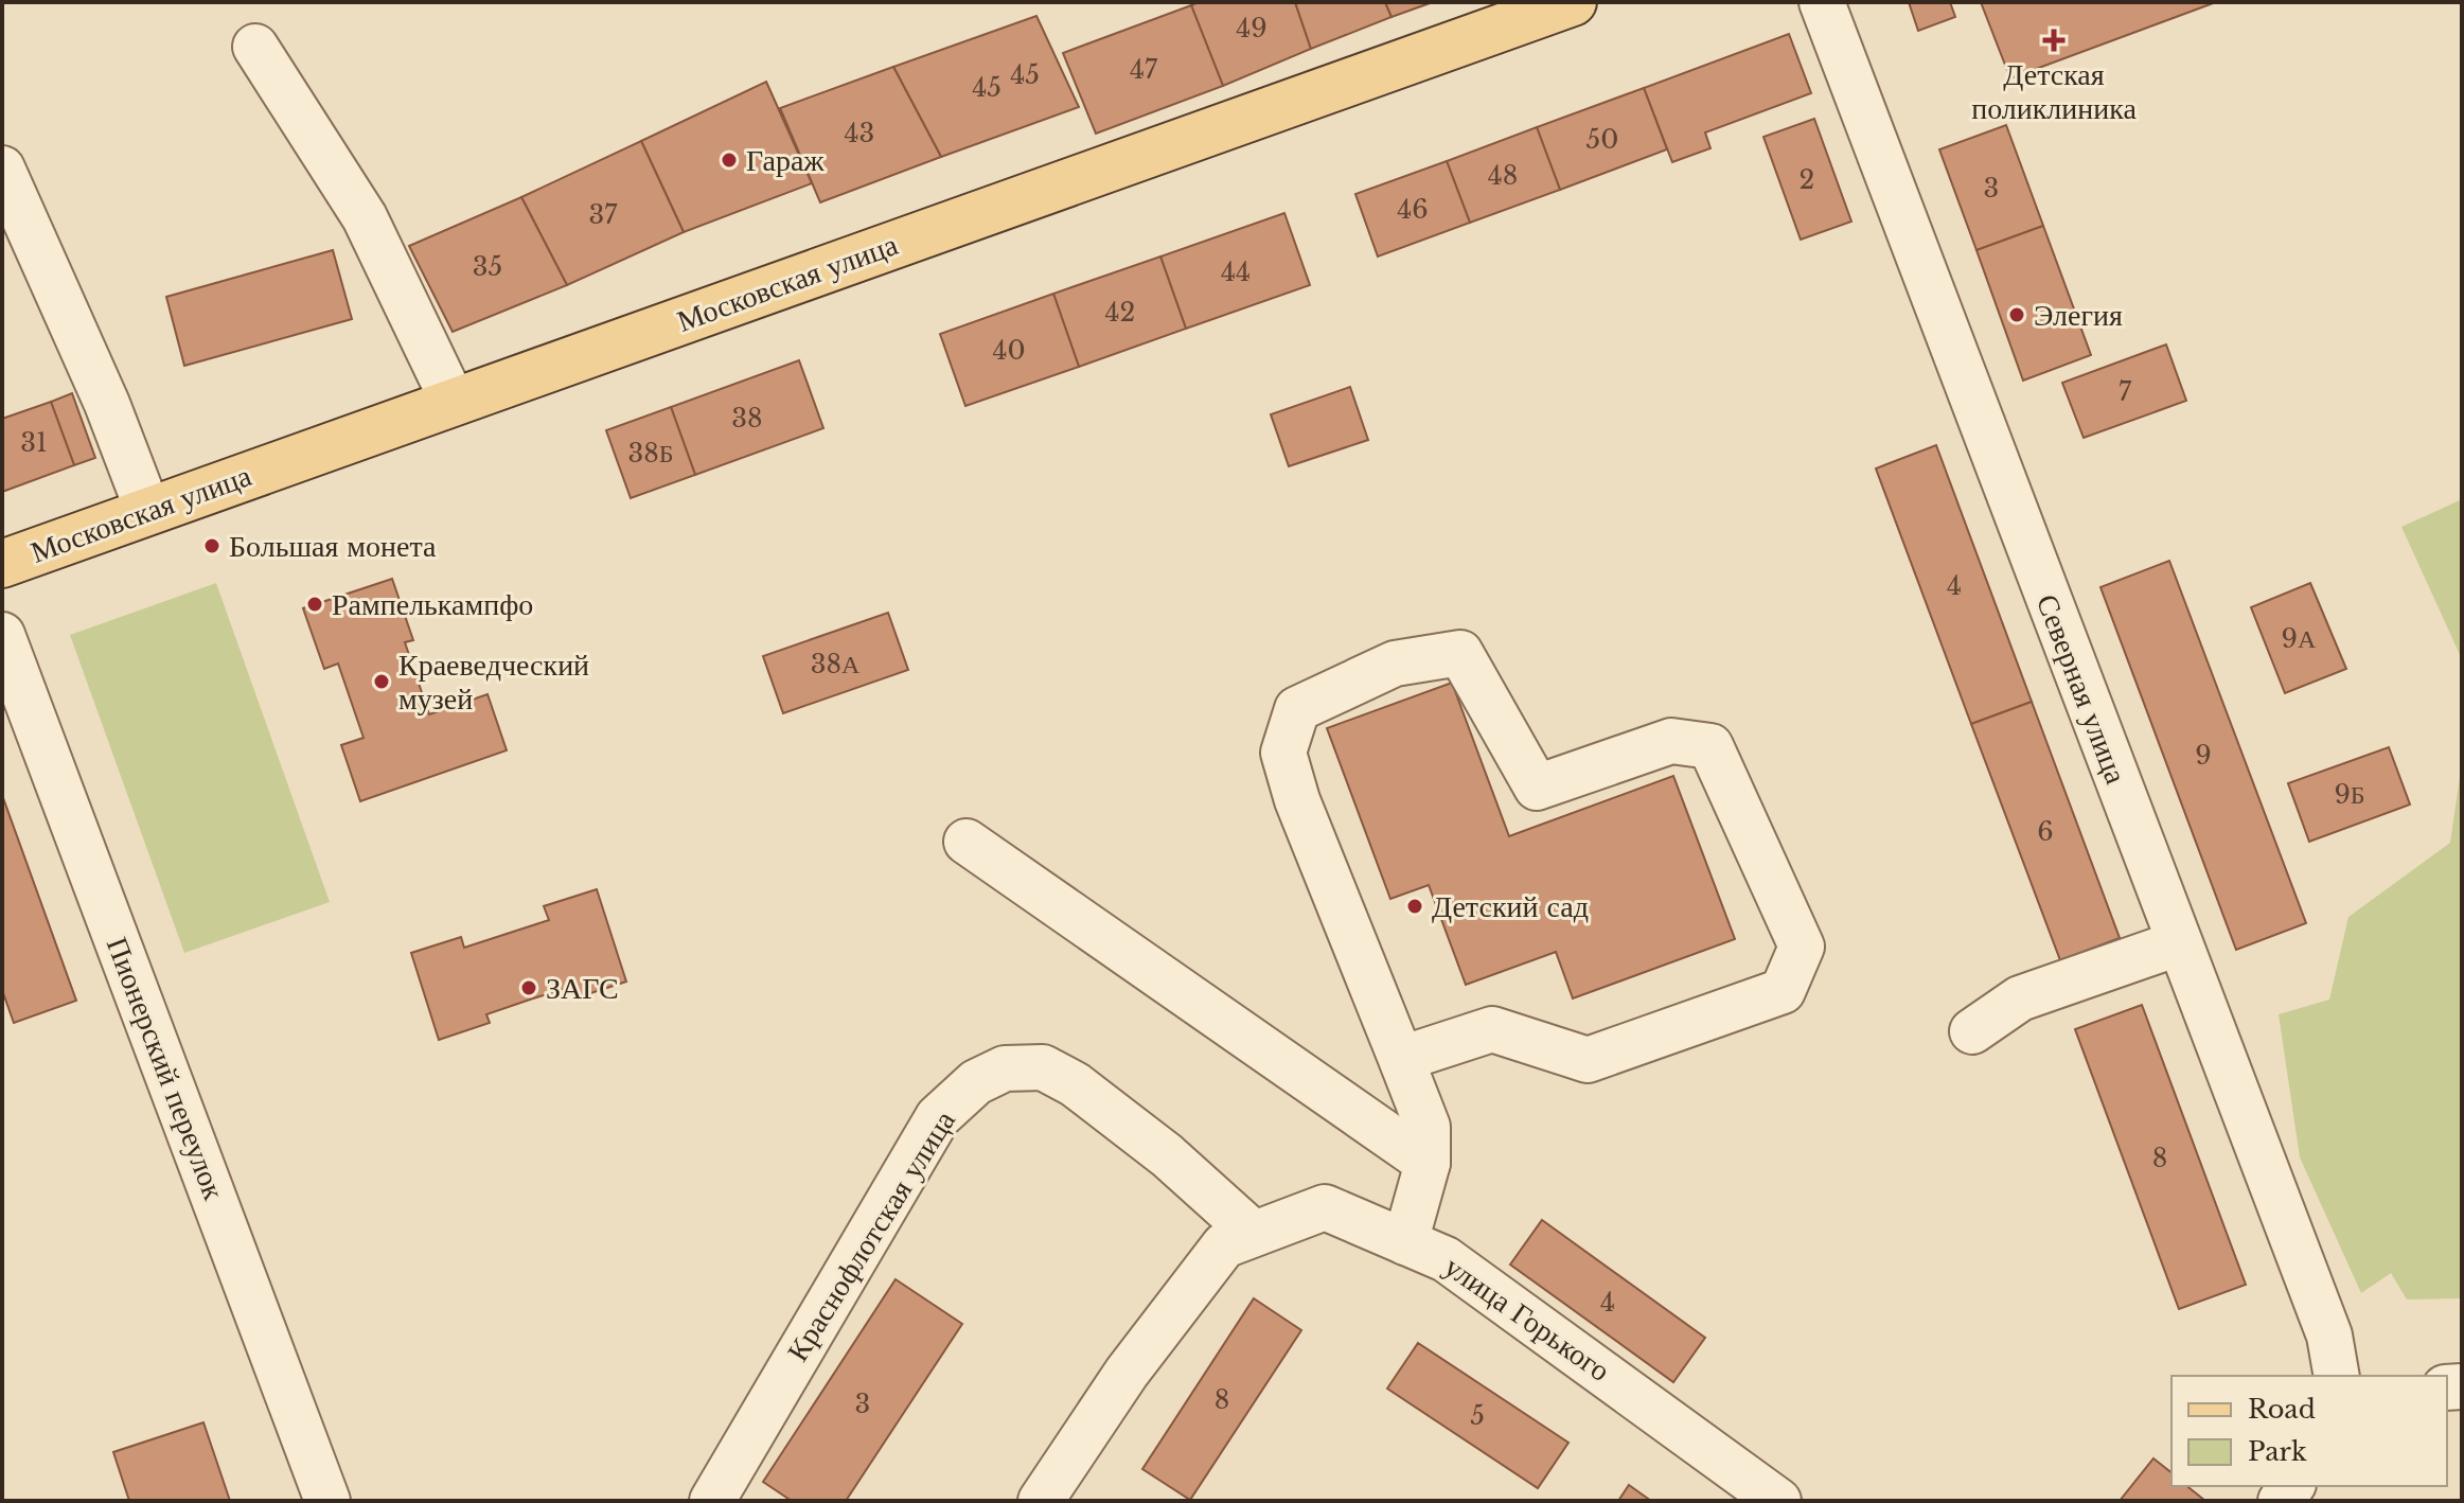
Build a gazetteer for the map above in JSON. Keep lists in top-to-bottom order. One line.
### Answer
{"streets":{"main road":["Московская улица"],"street":["Северная улица","Пионерский переулок","Краснофлотская улица","улица Горького"]},"crossings":[["Краснофлотская улица","улица Горького"]],"places":{"health":["Детская поликлиника"],"other":["Гараж","Элегия","Большая монета","Рампелькампфо","Краеведческий музей","Детский сад","ЗАГС"]},"house_numbers":["49","47","45","45","43","50","48","2","3","46","37","35","44","42","40","7","38","31","38Б","4","9А","38А","9","9Б","6","8","4","8","3","5"],"legend":["Road","Park"]}
